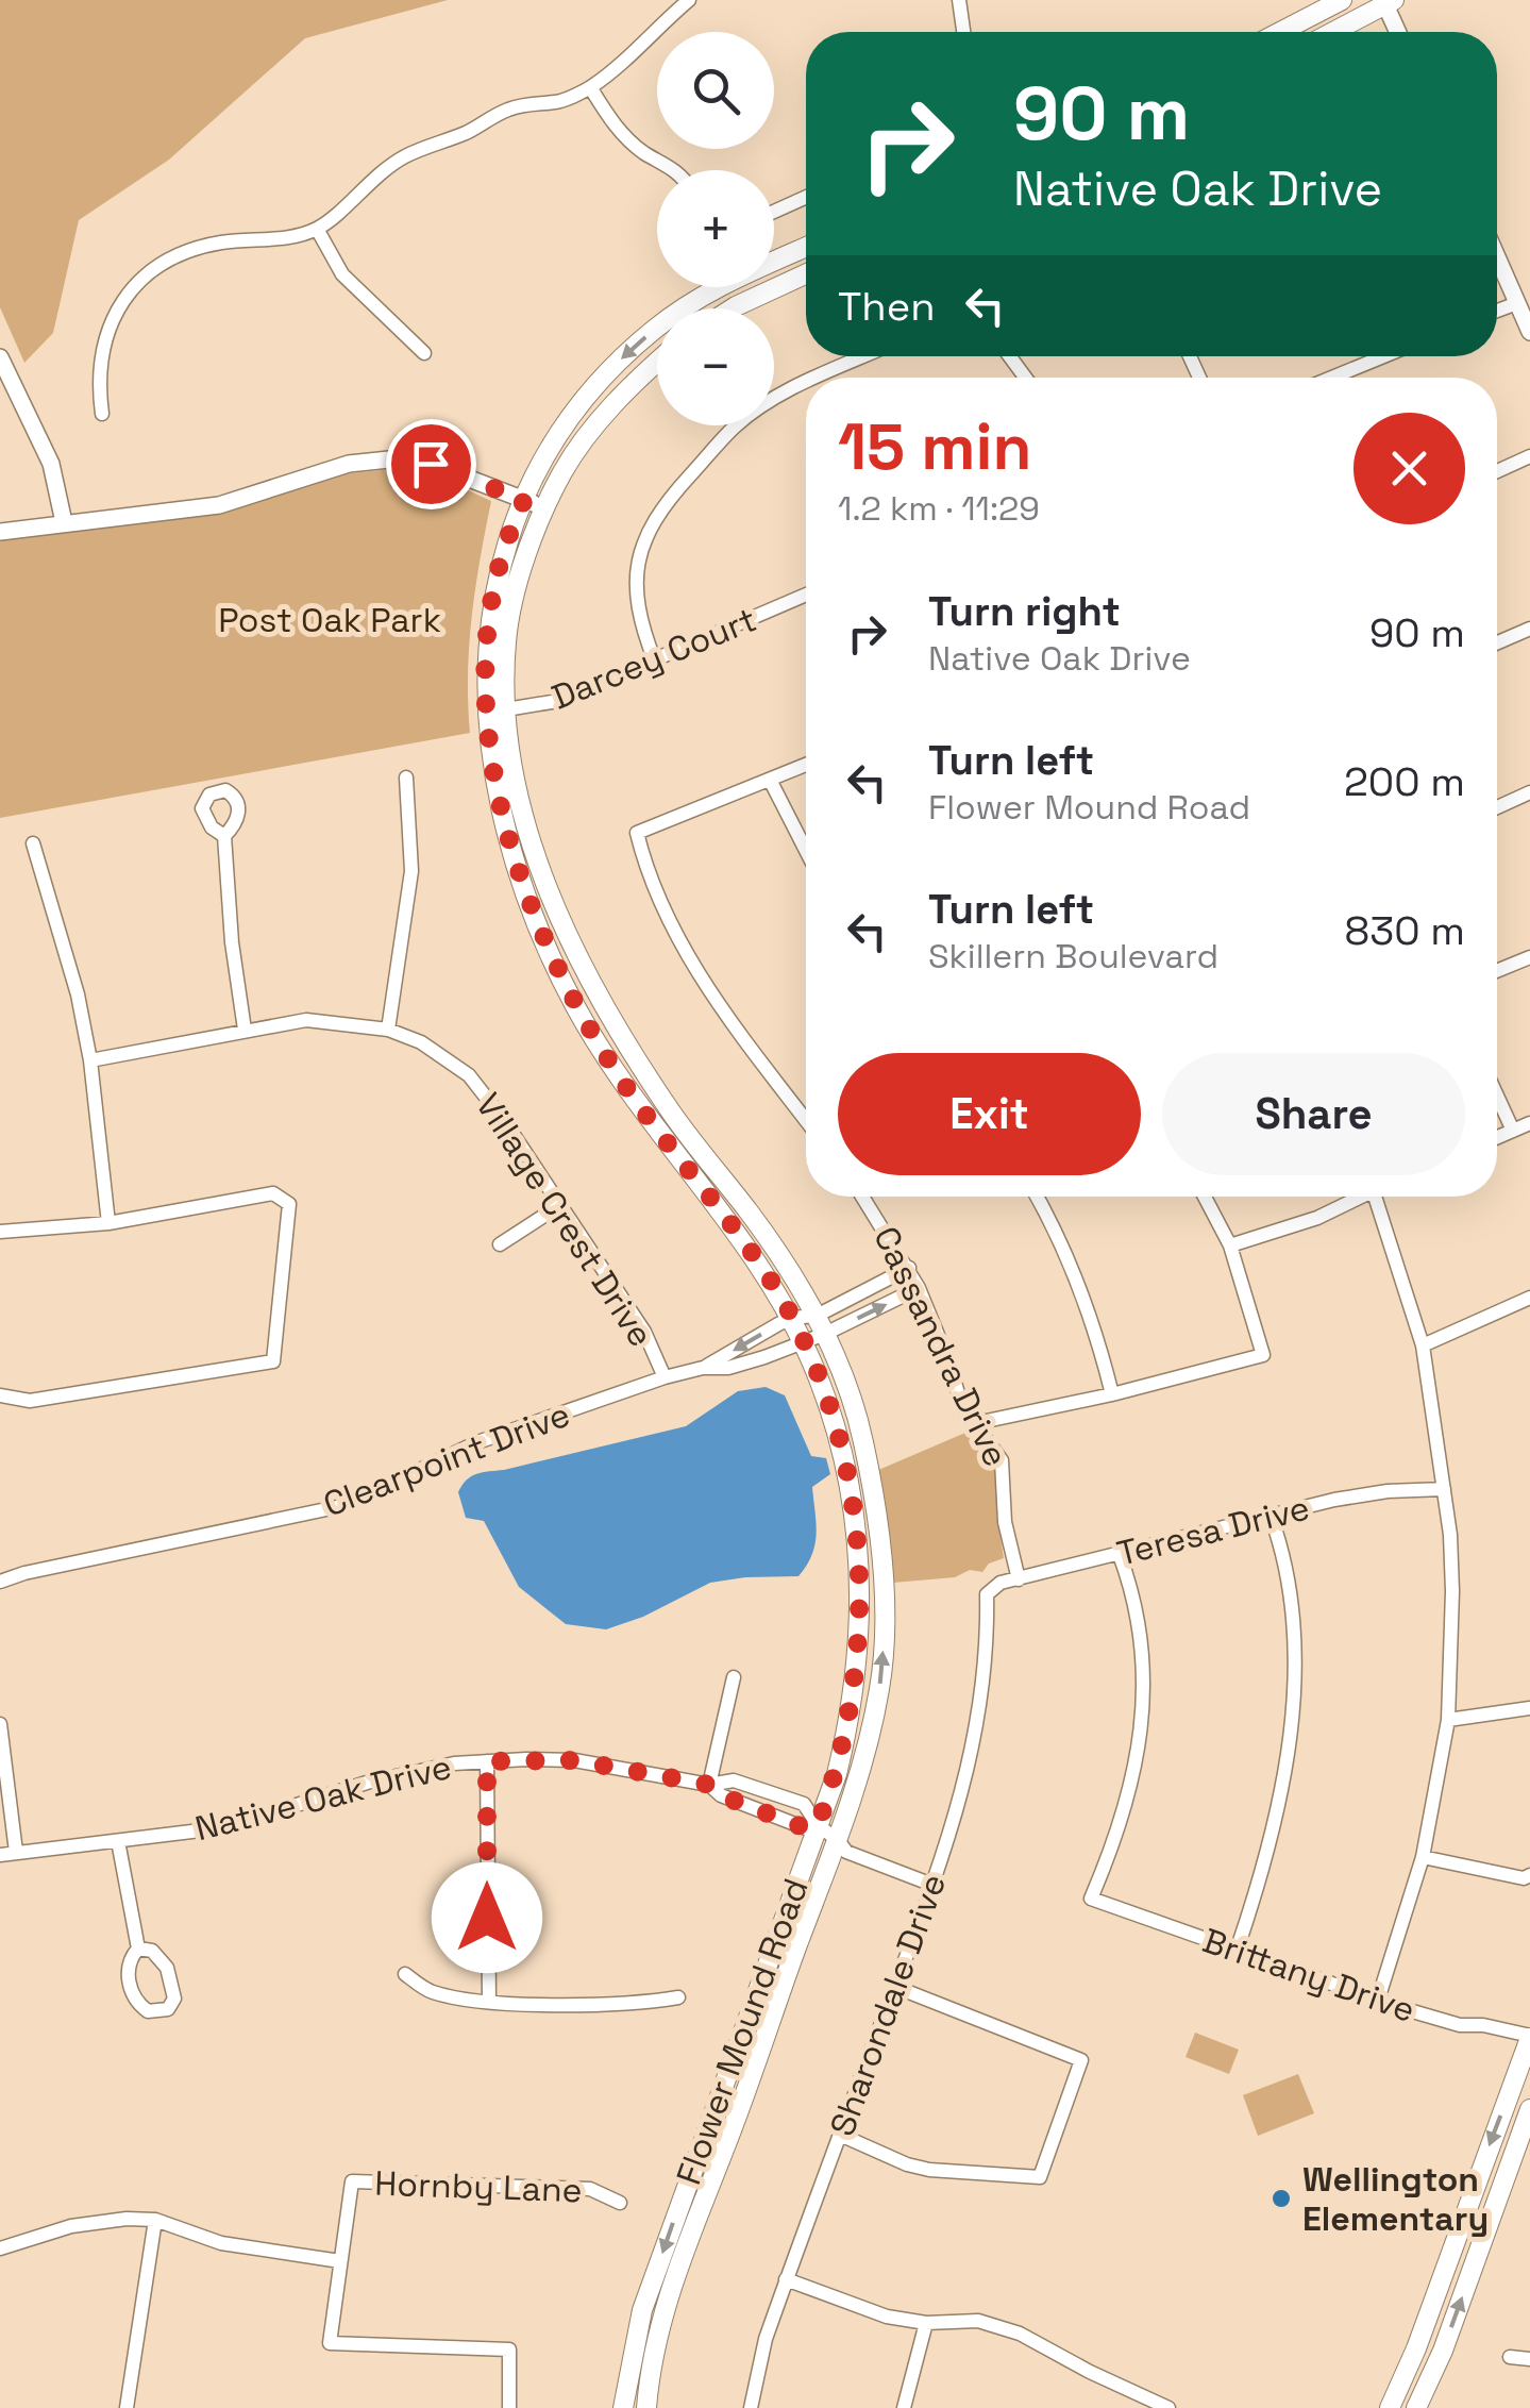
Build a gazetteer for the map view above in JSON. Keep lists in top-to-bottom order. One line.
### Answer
{"streets":{"main road":["Flower Mound Road"],"street":["Darcey Court","Village Crest Drive","Cassandra Drive","Clearpoint Drive","Teresa Drive","Native Oak Drive","Brittany Drive","Sharondale Drive","Hornby Lane"]},"crossings":[["Darcey Court","Flower Mound Road"],["Village Crest Drive","Clearpoint Drive"],["Cassandra Drive","Clearpoint Drive"],["Cassandra Drive","Teresa Drive"],["Clearpoint Drive","Flower Mound Road"],["Teresa Drive","Brittany Drive"],["Teresa Drive","Sharondale Drive"],["Native Oak Drive","Sharondale Drive"],["Native Oak Drive","Flower Mound Road"]],"parks":["Post Oak Park"],"places":["Wellington Elementary"],"page":{"map_buttons":["+","−"],"turn":["90 m","Native Oak Drive"],"then":"Then","heading":["15 min","1.2 km · 11:29"],"list":[{"name":"Turn right","note":"Native Oak Drive","value":"90 m"},{"name":"Turn left","note":"Flower Mound Road","value":"200 m"},{"name":"Turn left","note":"Skillern Boulevard","value":"830 m"}],"buttons":["Exit","Share"]}}
